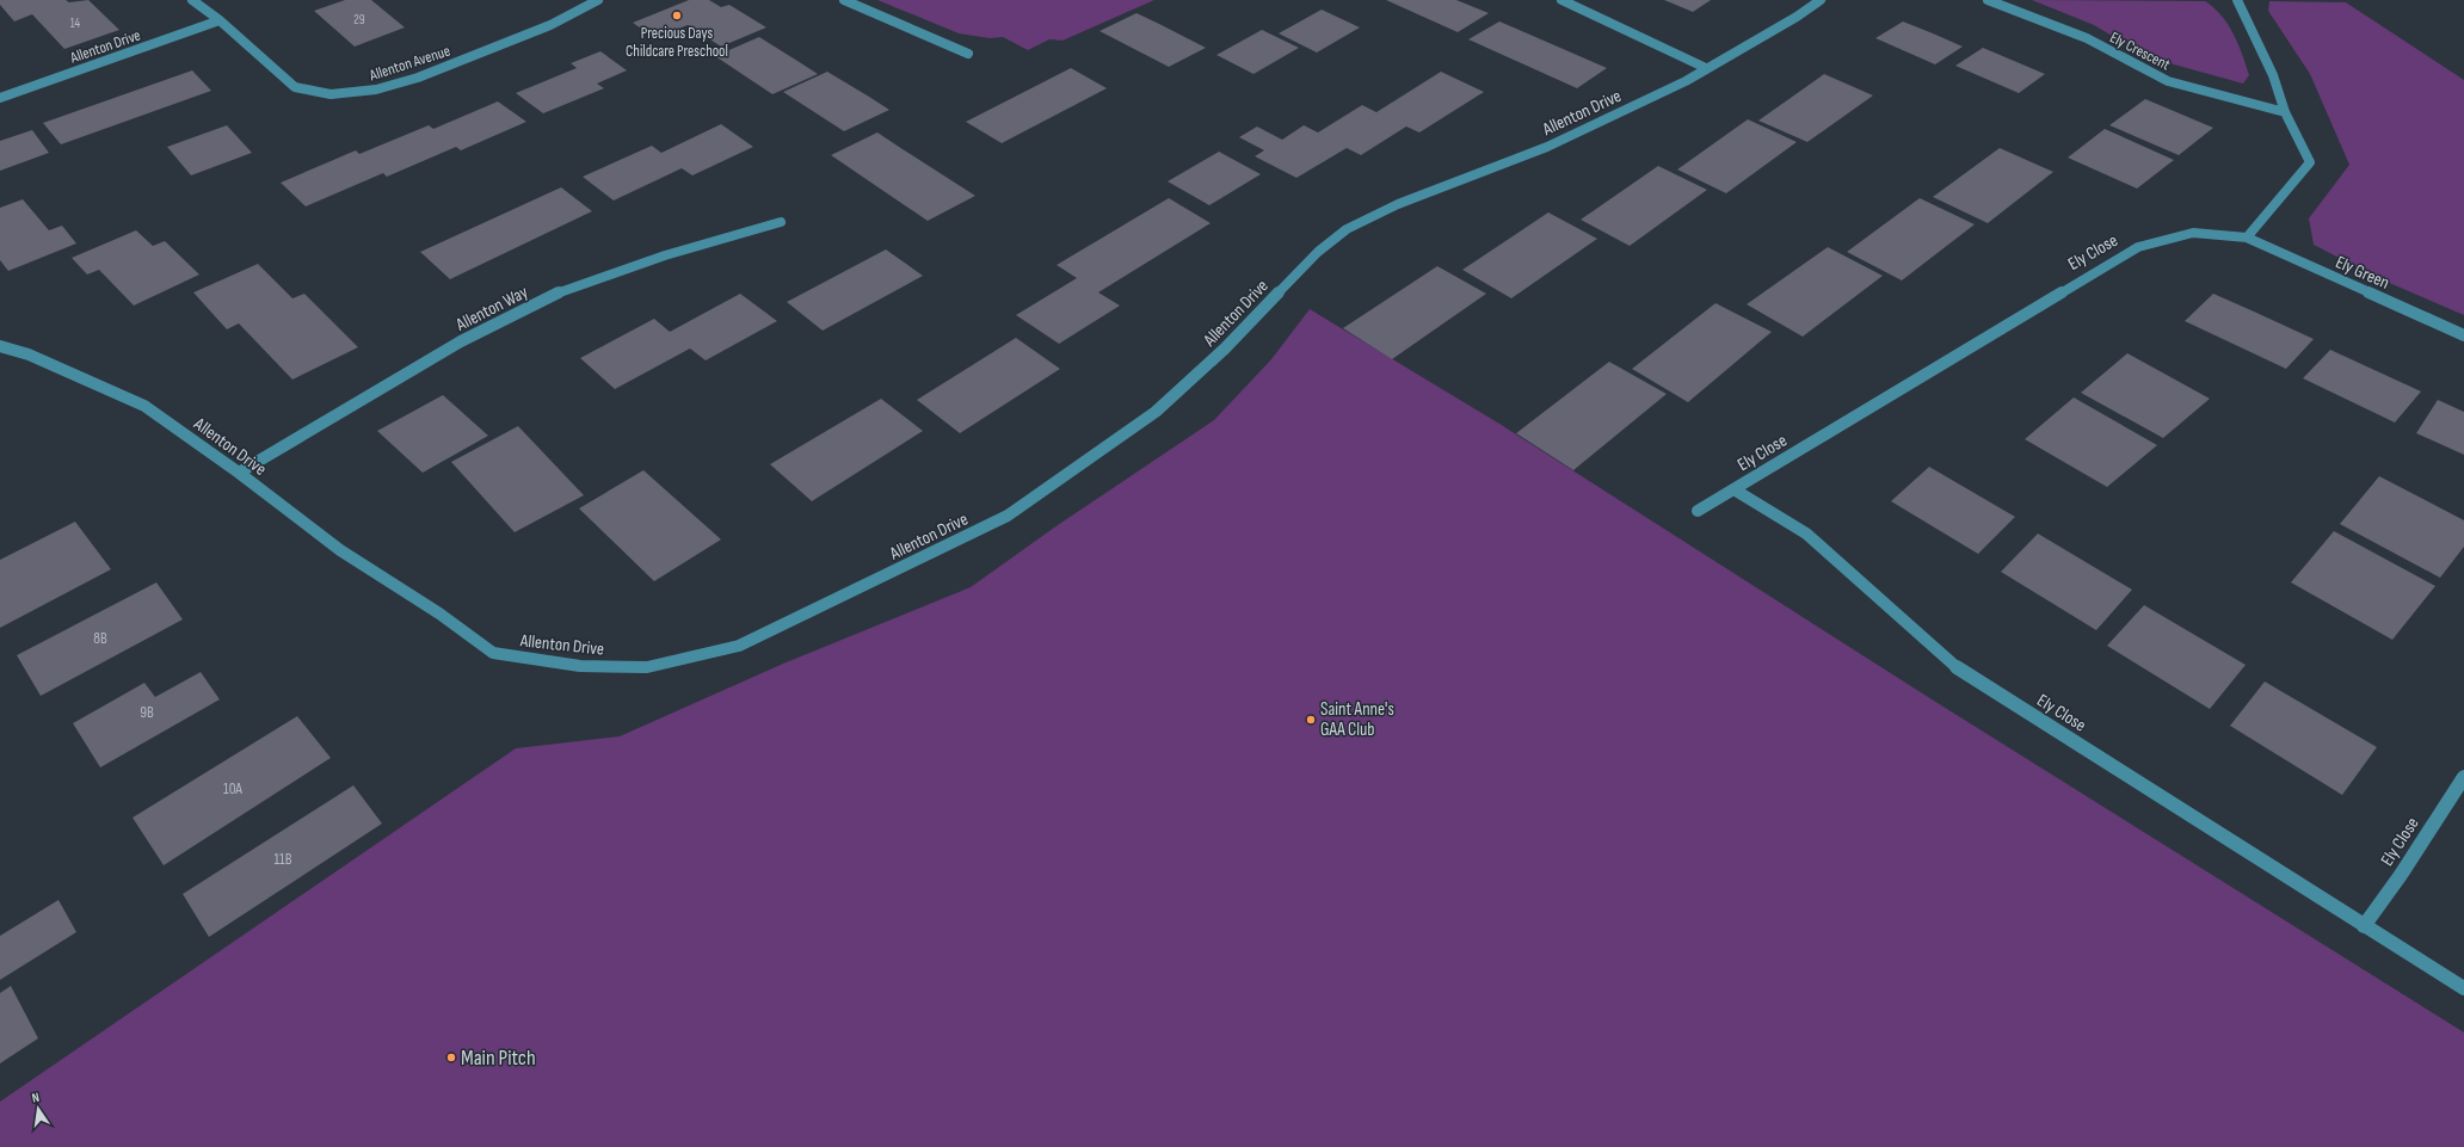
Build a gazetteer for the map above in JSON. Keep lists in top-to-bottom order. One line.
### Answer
{"streets":{"street":["Allenton Drive","Ely Crescent","Allenton Avenue","Ely Close","Ely Green","Allenton Way"]},"crossings":[["Allenton Drive","Allenton Avenue"],["Allenton Drive","Allenton Way"],["Ely Close","Ely Green"]],"places":["Precious Days Childcare Preschool","Saint Anne's GAA Club","Main Pitch"],"house_numbers":["29","14","8B","9B","10A","11B"],"north":"top"}
